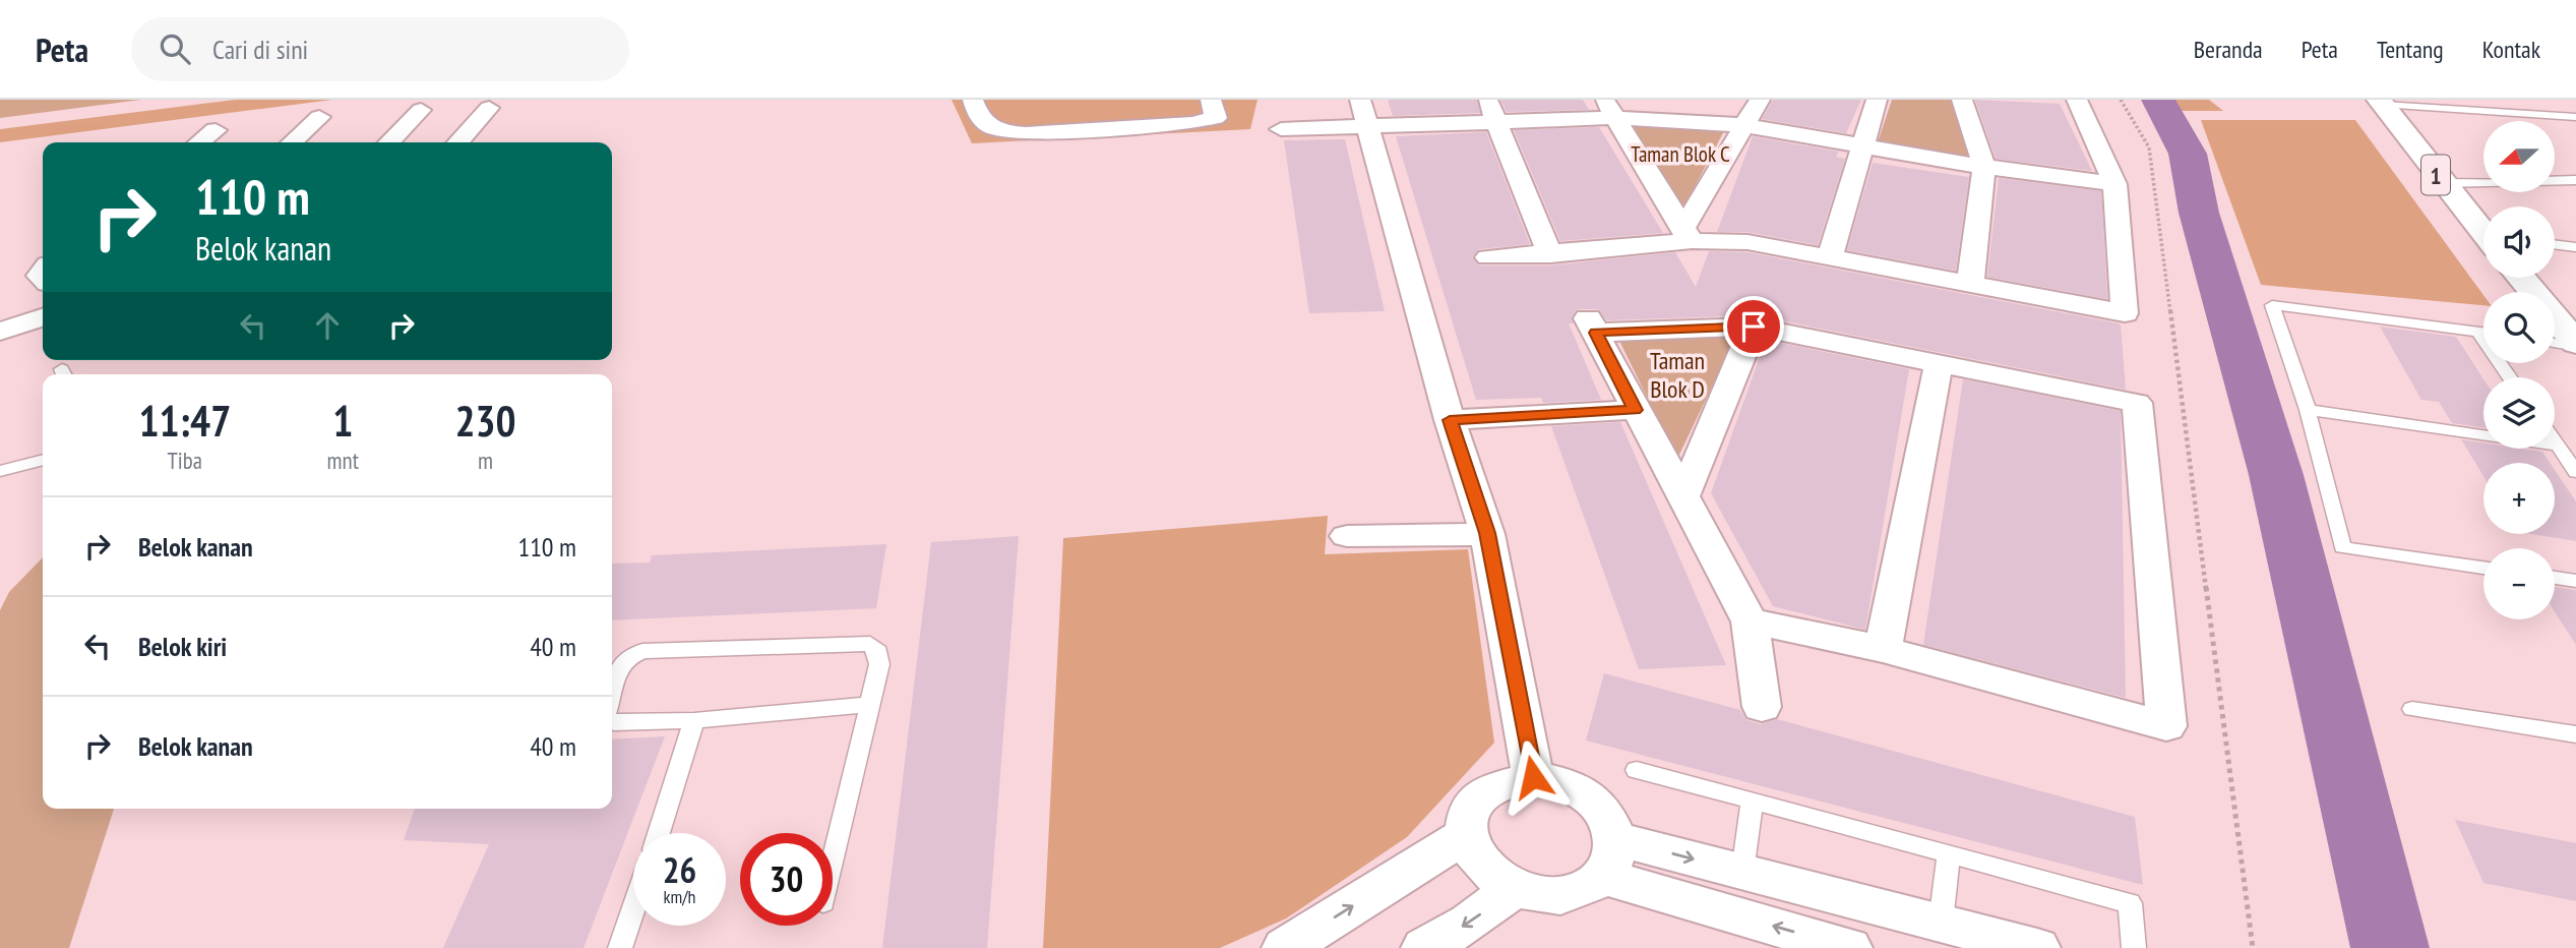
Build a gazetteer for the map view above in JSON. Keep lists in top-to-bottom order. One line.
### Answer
{"streets":{"highway":["1"]},"parks":["Taman Blok C","Taman Blok D"],"north":"left","page":{"header":"Peta","search":"Cari di sini","nav":["Beranda","Peta","Tentang","Kontak"],"map_buttons":["+","−"],"turn":["110 m","Belok kanan"],"eta":["11:47","Tiba","1","mnt","230","m"],"list":[{"name":"Belok kanan","value":"110 m"},{"name":"Belok kiri","value":"40 m"},{"name":"Belok kanan","value":"40 m"}],"speed":"26 km/h","limit":"30"}}
